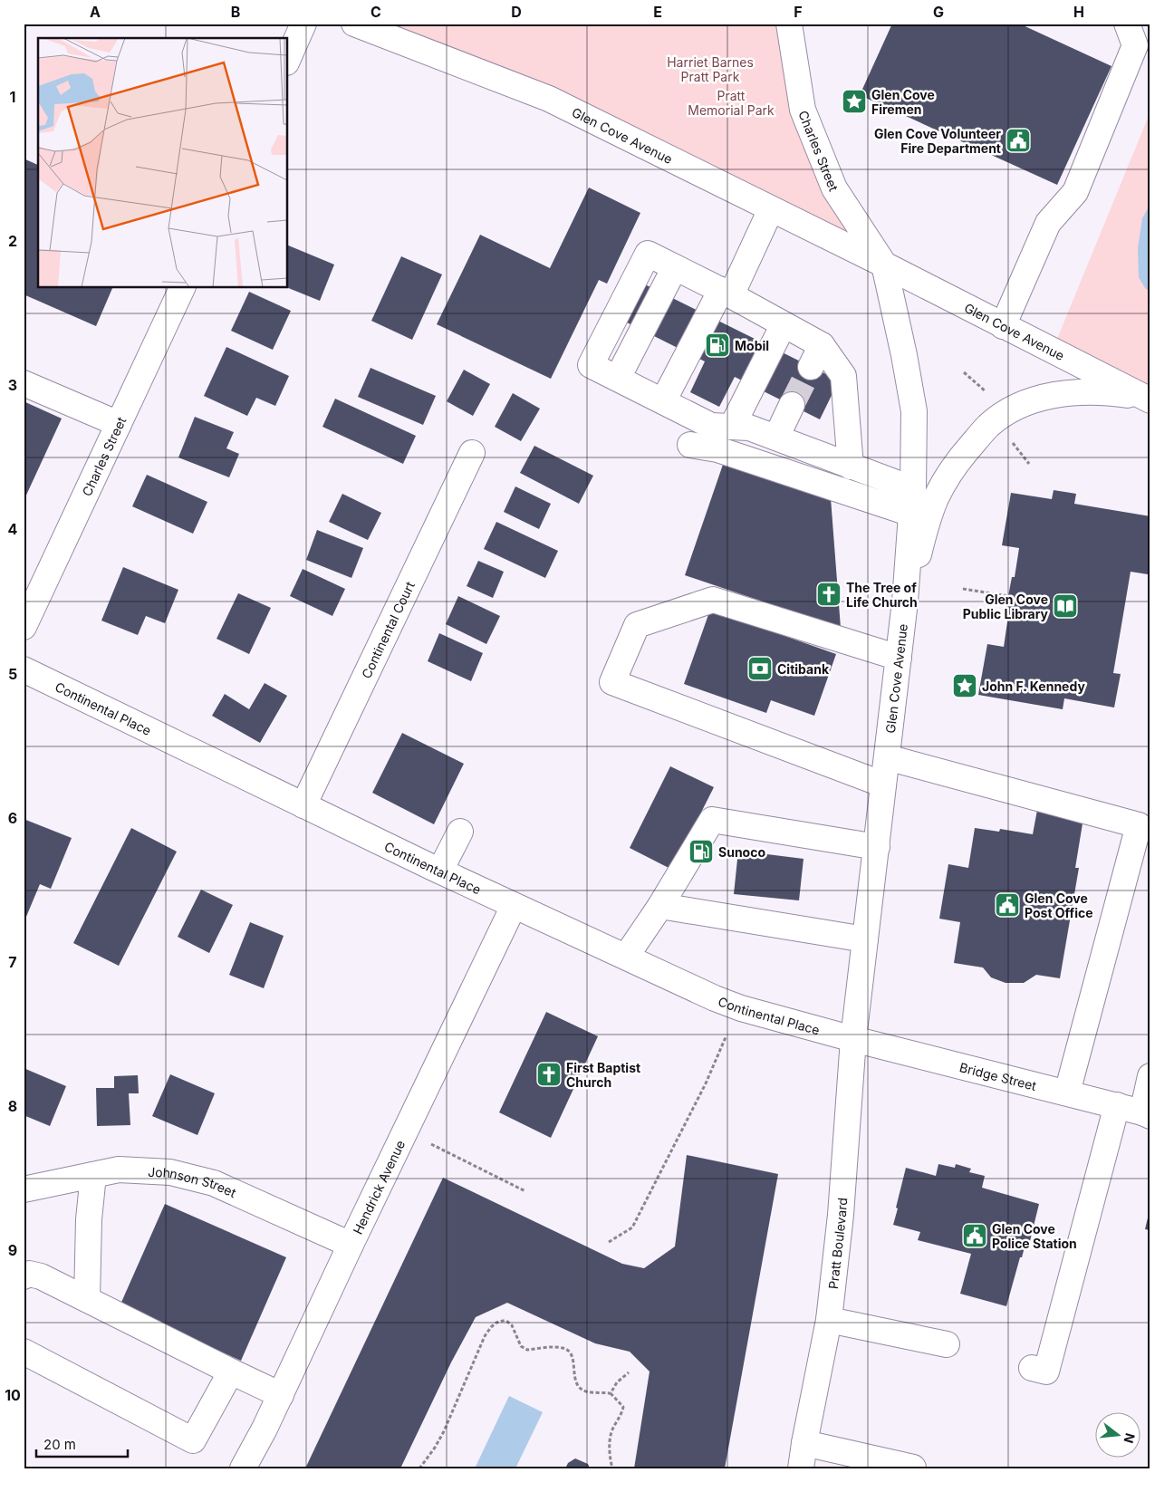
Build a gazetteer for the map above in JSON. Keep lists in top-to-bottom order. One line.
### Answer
{"streets":{"street":["Glen Cove Avenue","Charles Street","Continental Court","Continental Place","Bridge Street","Johnson Street","Hendrick Avenue","Pratt Boulevard"]},"crossings":[["Glen Cove Avenue","Charles Street"],["Glen Cove Avenue","Continental Place"],["Glen Cove Avenue","Bridge Street"],["Glen Cove Avenue","Pratt Boulevard"],["Continental Court","Continental Place"],["Continental Place","Bridge Street"],["Continental Place","Hendrick Avenue"],["Continental Place","Pratt Boulevard"],["Bridge Street","Pratt Boulevard"],["Johnson Street","Hendrick Avenue"]],"parks":["Harriet Barnes Pratt Park","Pratt Memorial Park"],"places":{"place":["Glen Cove Firemen","John F. Kennedy"],"public building":["Glen Cove Volunteer Fire Department","Glen Cove Post Office","Glen Cove Police Station"],"fuel station":["Mobil","Sunoco"],"church":["The Tree of Life Church","First Baptist Church"],"library":["Glen Cove Public Library"],"bank":["Citibank"]},"scale_bar":"20 m","north":"right","grid":{"columns":["A","B","C","D","E","F","G","H"],"rows":["1","2","3","4","5","6","7","8","9","10"]}}
